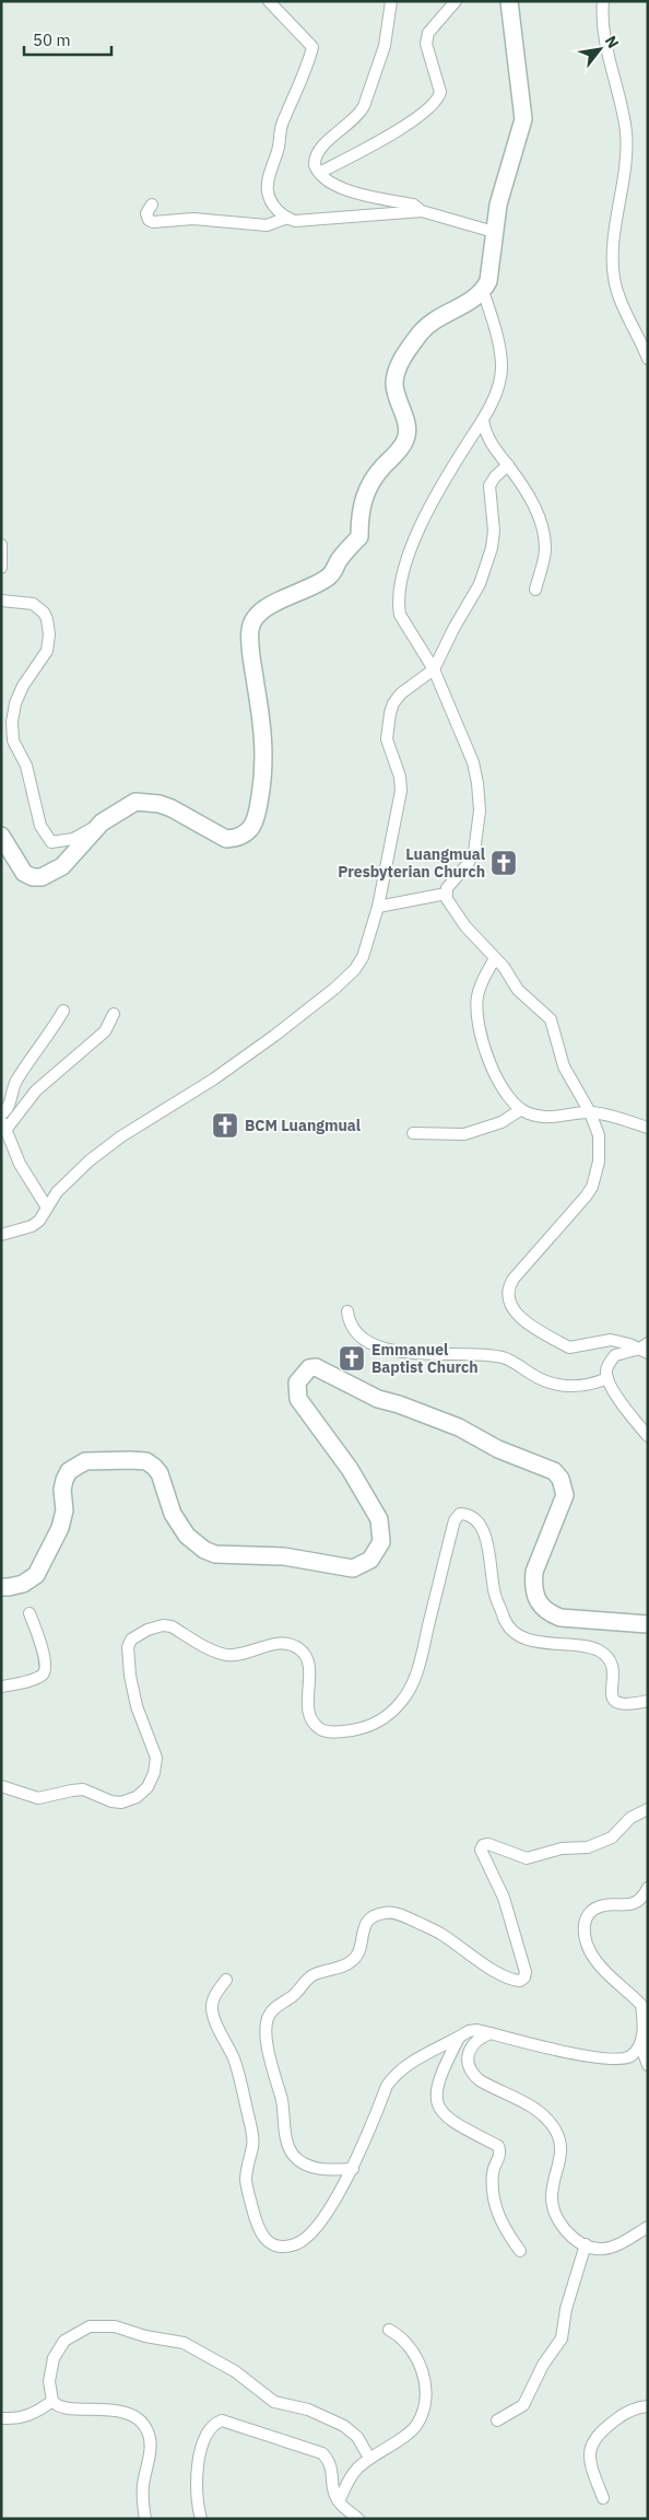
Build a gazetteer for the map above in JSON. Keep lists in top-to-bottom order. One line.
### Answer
{"places":{"church":["Luangmual Presbyterian Church","BCM Luangmual","Emmanuel Baptist Church"]},"scale_bar":"50 m","north":"top right"}
